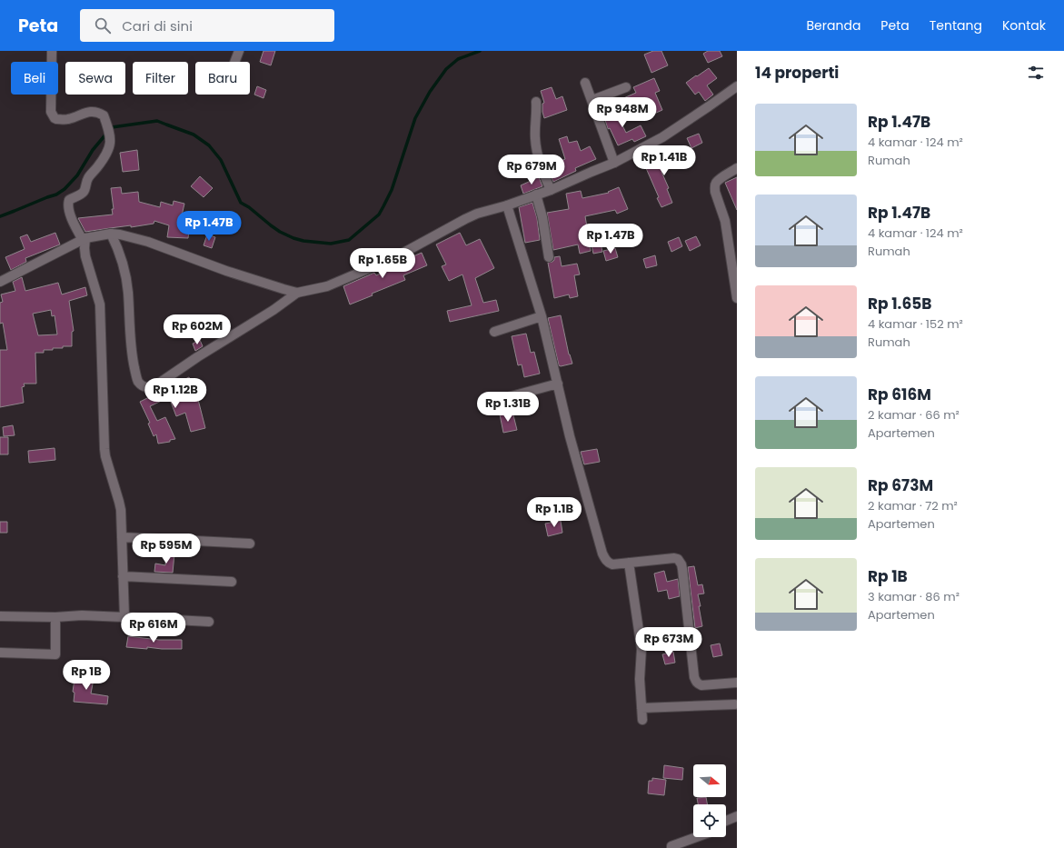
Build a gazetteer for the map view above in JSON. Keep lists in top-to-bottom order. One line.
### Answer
{"north":"right","page":{"header":"Peta","search":"Cari di sini","nav":["Beranda","Peta","Tentang","Kontak"],"heading":"14 properti","chip":["Beli","Sewa","Filter","Baru"],"list":[{"name":"Rp 1.47B","note":"4 kamar · 124 m² · Rumah"},{"name":"Rp 1.47B","note":"4 kamar · 124 m² · Rumah"},{"name":"Rp 1.65B","note":"4 kamar · 152 m² · Rumah"},{"name":"Rp 616M","note":"2 kamar · 66 m² · Apartemen"},{"name":"Rp 673M","note":"2 kamar · 72 m² · Apartemen"},{"name":"Rp 1B","note":"3 kamar · 86 m² · Apartemen"}],"price":["Rp 948M","Rp 1.41B","Rp 679M","Rp 1.47B","Rp 1.47B","Rp 1.65B","Rp 602M","Rp 1.12B","Rp 1.31B","Rp 1.1B","Rp 595M","Rp 616M","Rp 673M","Rp 1B"]}}
